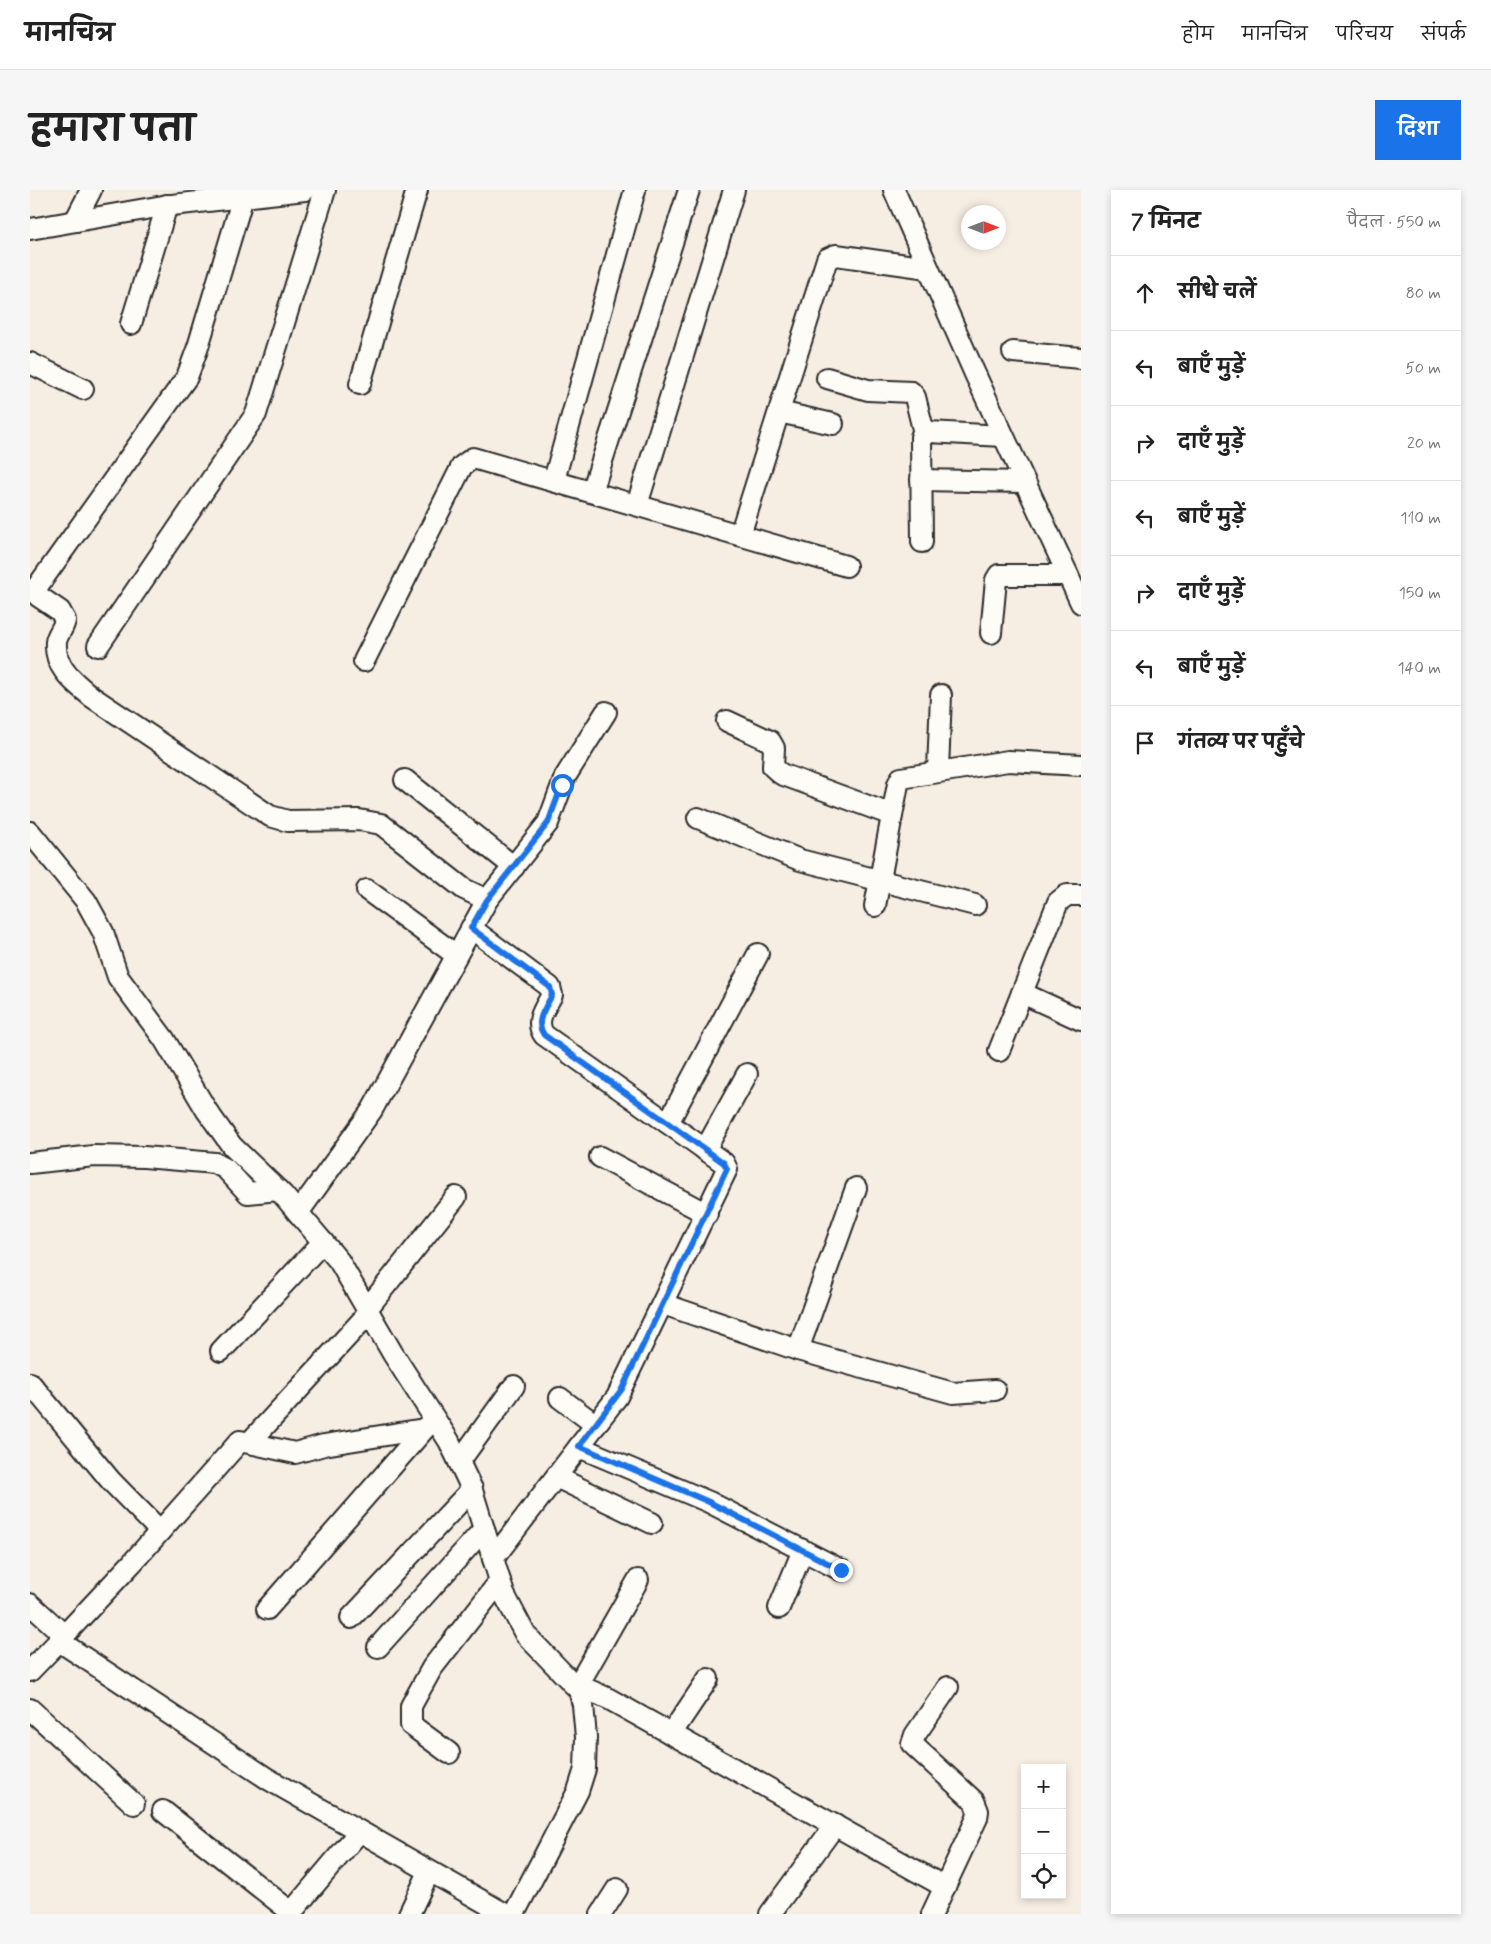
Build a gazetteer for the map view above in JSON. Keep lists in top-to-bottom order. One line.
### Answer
{"north":"right","page":{"header":"मानचित्र","nav":["होम","मानचित्र","परिचय","संपर्क"],"title":"हमारा पता","buttons":"दिशा","heading":["7 मिनट","पैदल · 550 m"],"list":[["सीधे चलें","80 m"],["बाएँ मुड़ें","50 m"],["दाएँ मुड़ें","20 m"],["बाएँ मुड़ें","110 m"],["दाएँ मुड़ें","150 m"],["बाएँ मुड़ें","140 m"],"गंतव्य पर पहुँचे"],"map_buttons":["+","−"]}}
